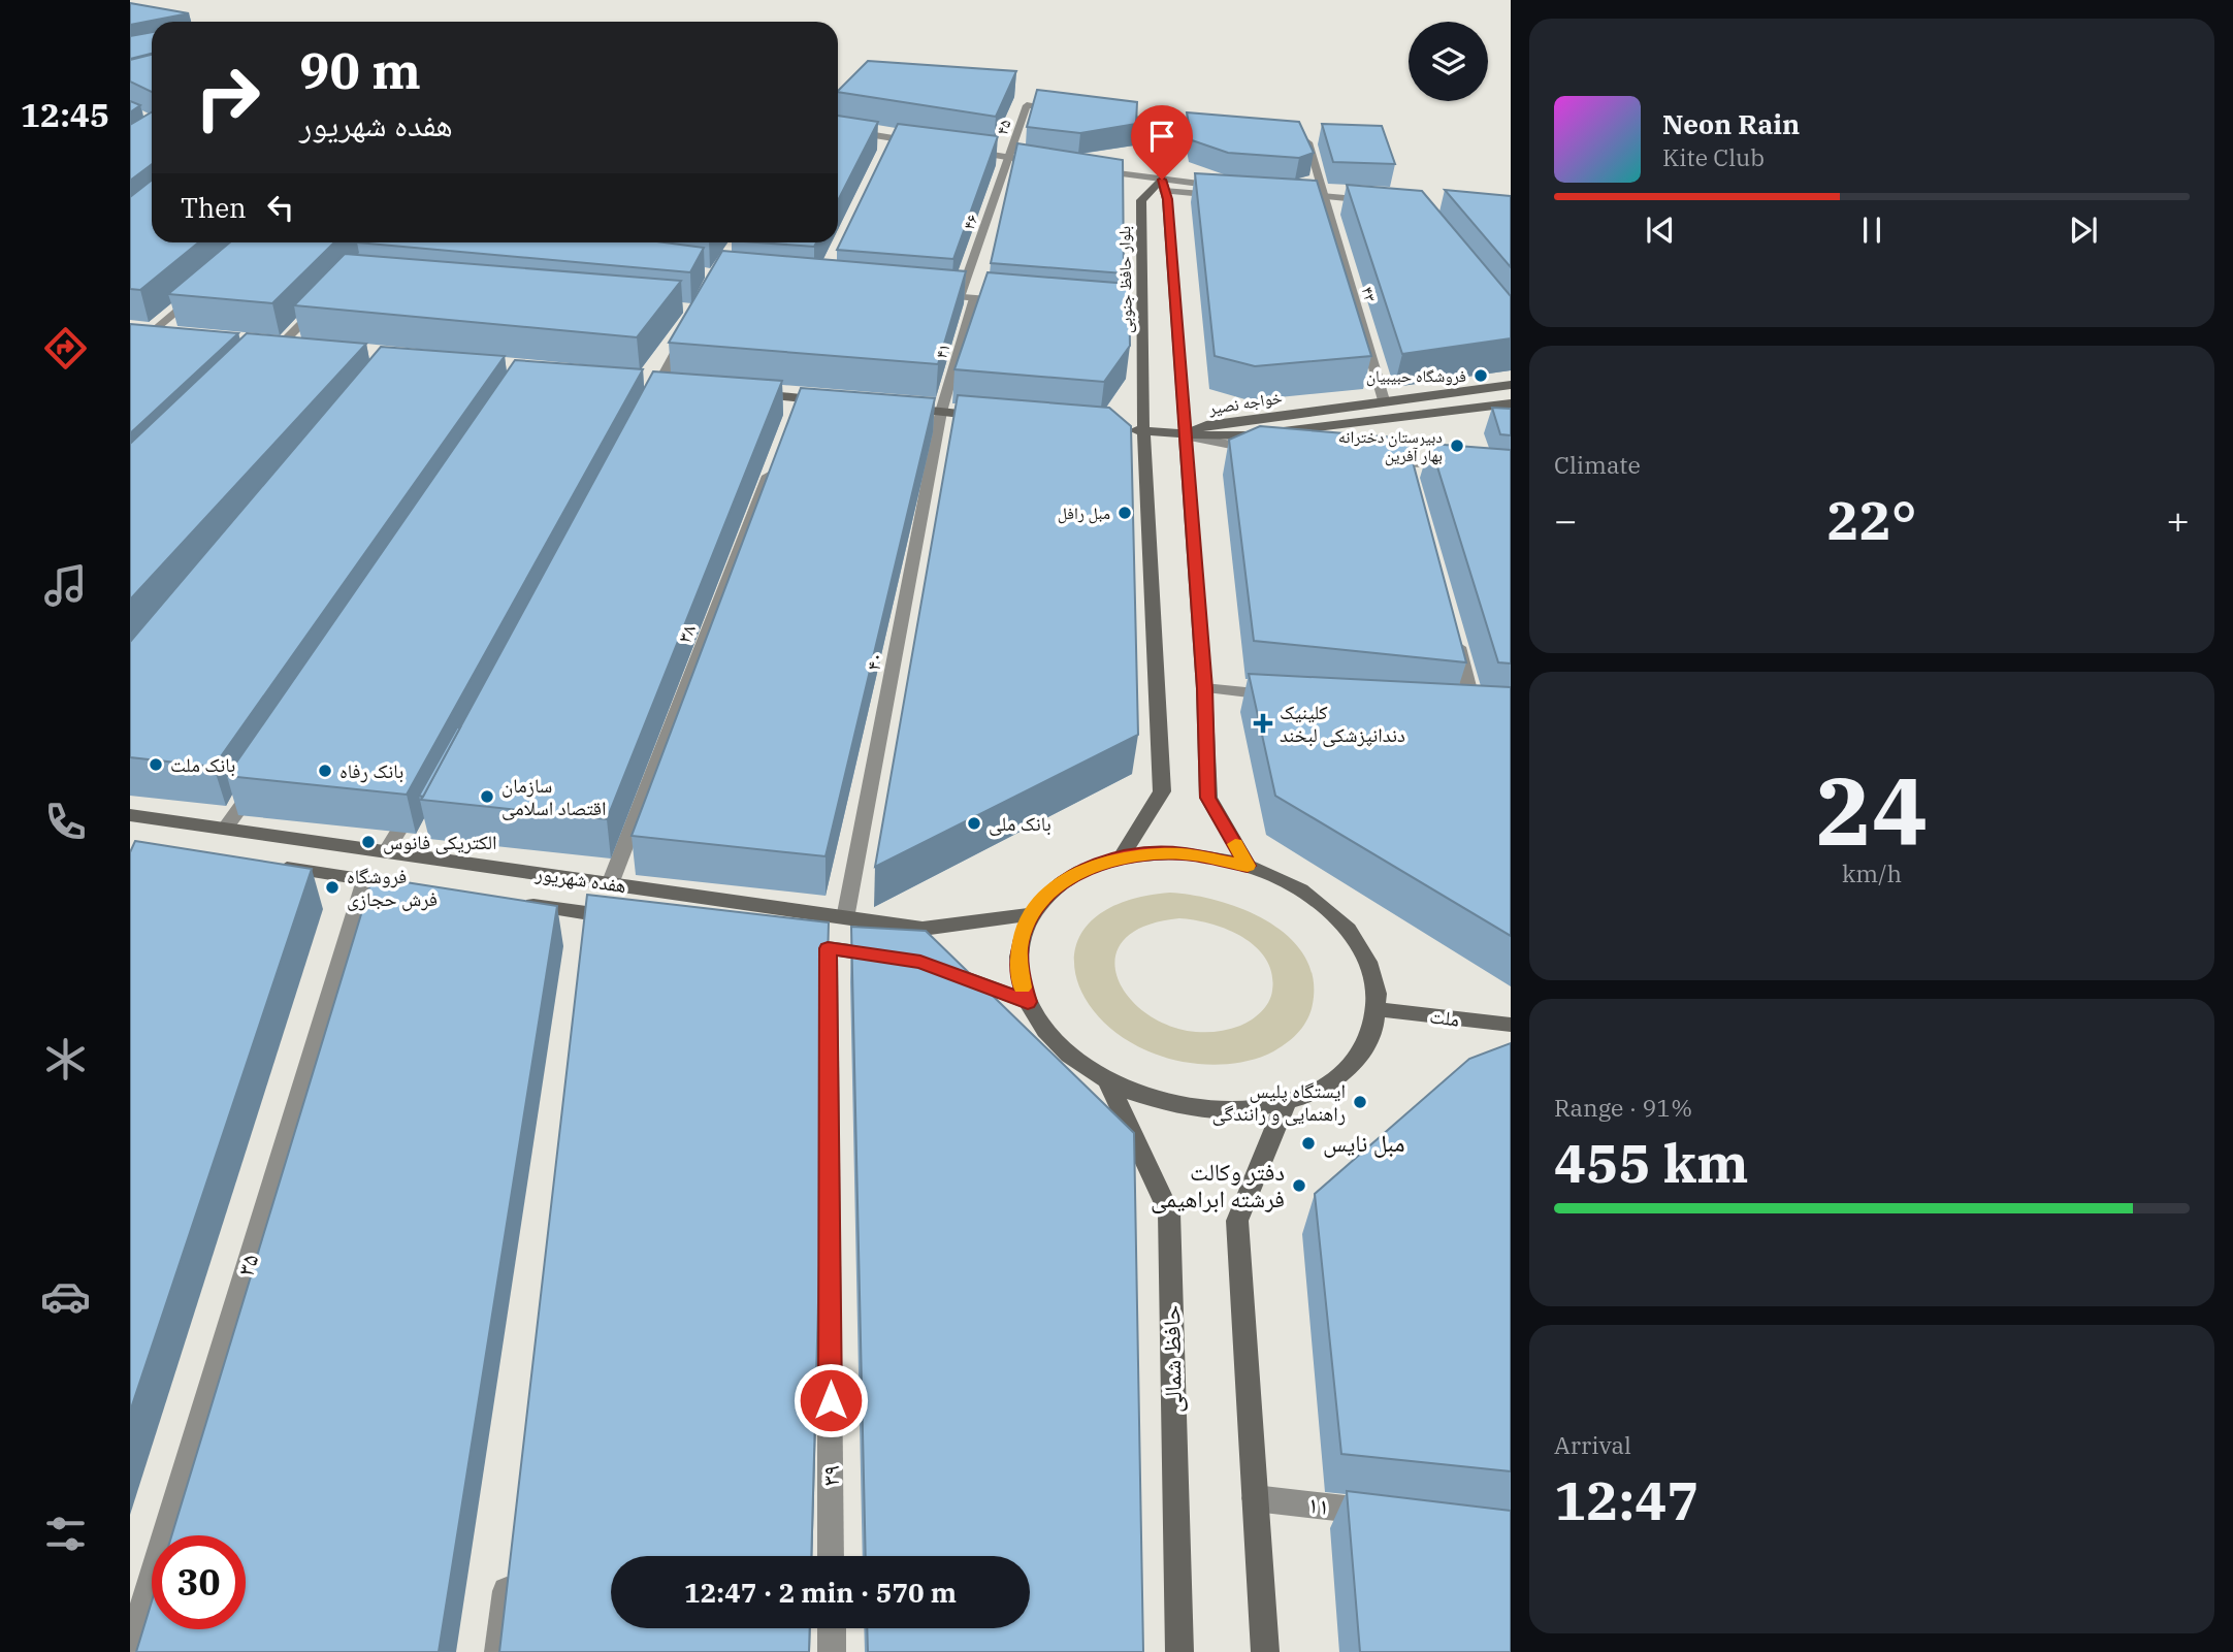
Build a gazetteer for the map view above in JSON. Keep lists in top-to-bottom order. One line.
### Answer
{"streets":{"main road":["بلوار حافظ جنوبی","خواجه نصیر","هفده شهریور","ملت","حافظ شمالی"],"street":["۴۵","۴۶","۴۳","۴۱","۳۸","۴۰","۳۵","۳۹","۱۱"]},"crossings":[["۴۵","۴۶"],["۴۳","خواجه نصیر"],["۴۱","۴۰"],["۳۸","هفده شهریور"],["۴۰","هفده شهریور"]],"places":{"other":["فروشگاه حبیبیان","دبیرستان دخترانه بهار آفرین","مبل رافل","بانک ملت","بانک رفاه","سازمان اقتصاد اسلامی","بانک ملی","الکتریکی فانوس","فروشگاه فرش حجازی","ایستگاه پلیس راهنمایی و رانندگی","مبل نایس","دفتر وکالت فرشته ابراهیمی"],"health":["کلینیک دندانپزشکی لبخند"]},"page":{"tabs":"12:45","turn":["90 m","هفده شهریور"],"song":["Neon Rain","Kite Club"],"then":"Then","tile":["Climate",["24","km/h"],["Range · 91%","455 km"],["Arrival","12:47"]],"heat":["−","22°","+"],"limit":"30","trip":"12:47 · 2 min · 570 m"}}
